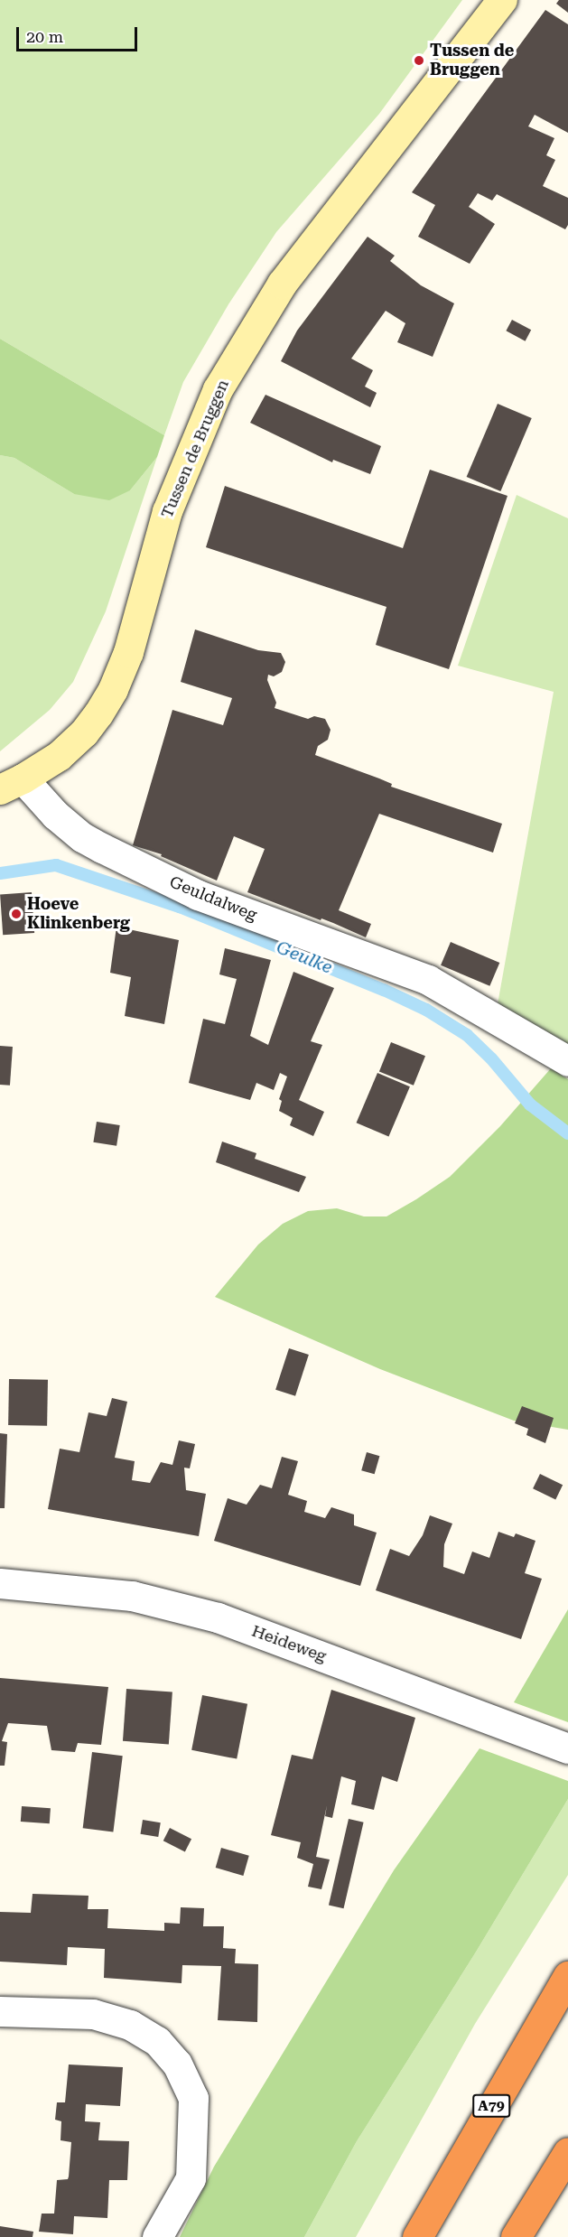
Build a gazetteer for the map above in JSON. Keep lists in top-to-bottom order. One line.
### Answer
{"streets":{"highway":["A79"],"street":["Tussen de Bruggen","Geuldalweg","Heideweg"]},"crossings":[["Tussen de Bruggen","Geuldalweg"]],"water":["Geulke"],"places":["Tussen de Bruggen","Hoeve Klinkenberg"],"scale_bar":"20 m"}
